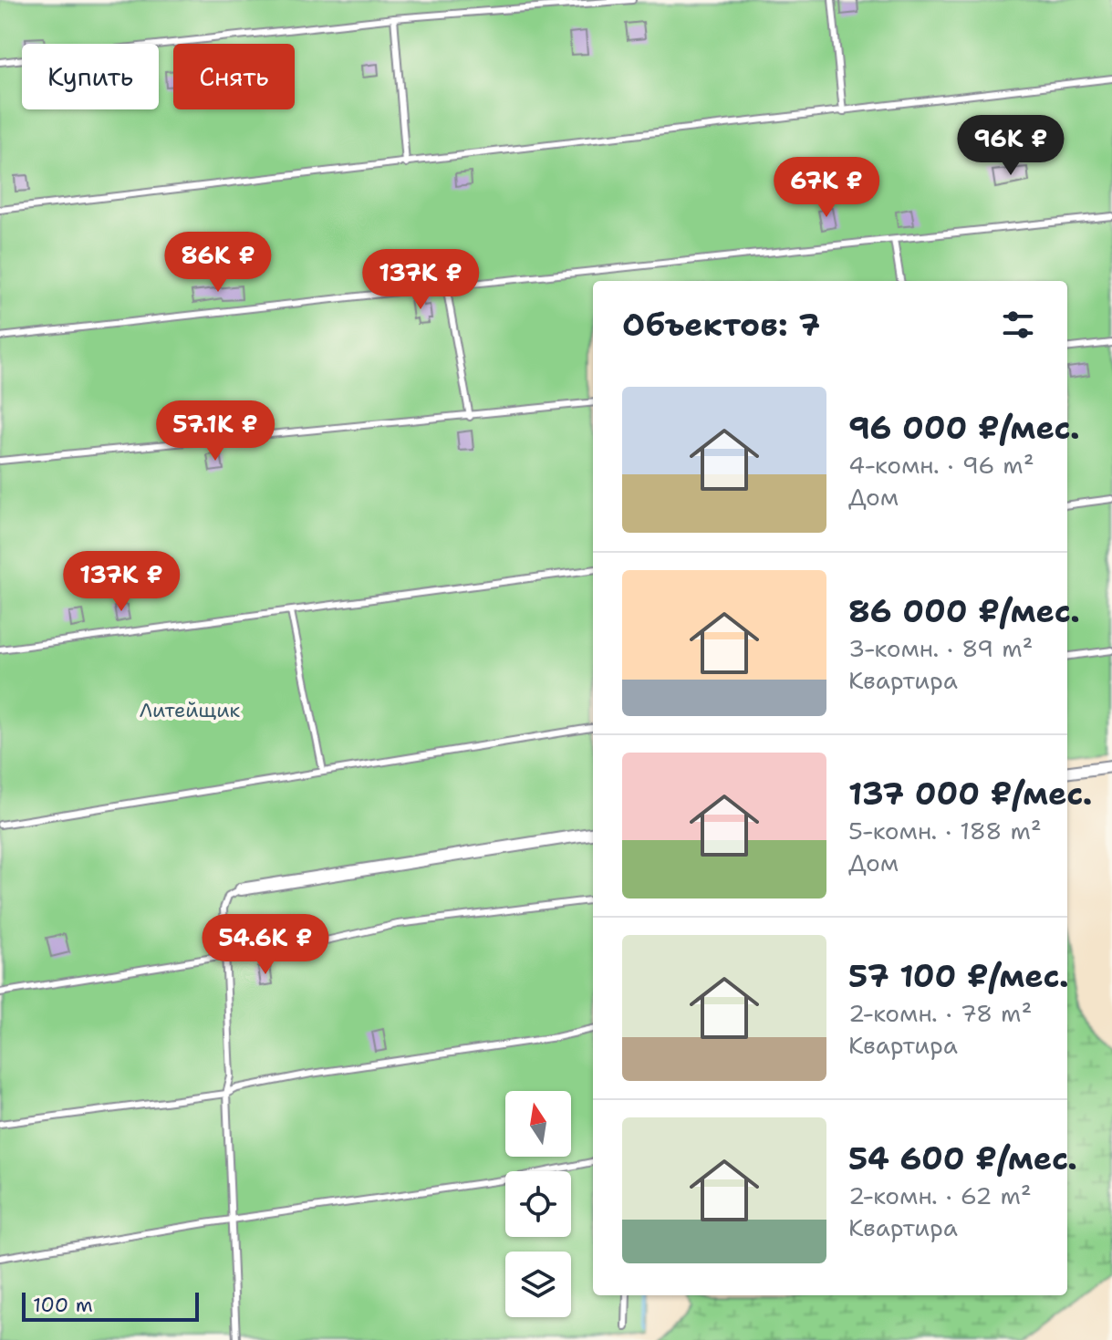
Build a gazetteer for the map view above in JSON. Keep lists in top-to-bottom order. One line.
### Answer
{"parks":["Литейщик"],"scale_bar":"100 m","north":"top","page":{"chip":["Купить","Снять"],"price":["96K ₽","67K ₽","86K ₽","137K ₽","57.1K ₽","137K ₽","54.6K ₽"],"heading":"Объектов: 7","list":[{"name":"96 000 ₽/мес.","note":"4-комн. · 96 m² · Дом"},{"name":"86 000 ₽/мес.","note":"3-комн. · 89 m² · Квартира"},{"name":"137 000 ₽/мес.","note":"5-комн. · 188 m² · Дом"},{"name":"57 100 ₽/мес.","note":"2-комн. · 78 m² · Квартира"},{"name":"54 600 ₽/мес.","note":"2-комн. · 62 m² · Квартира"}],"scale":"100 m"}}
